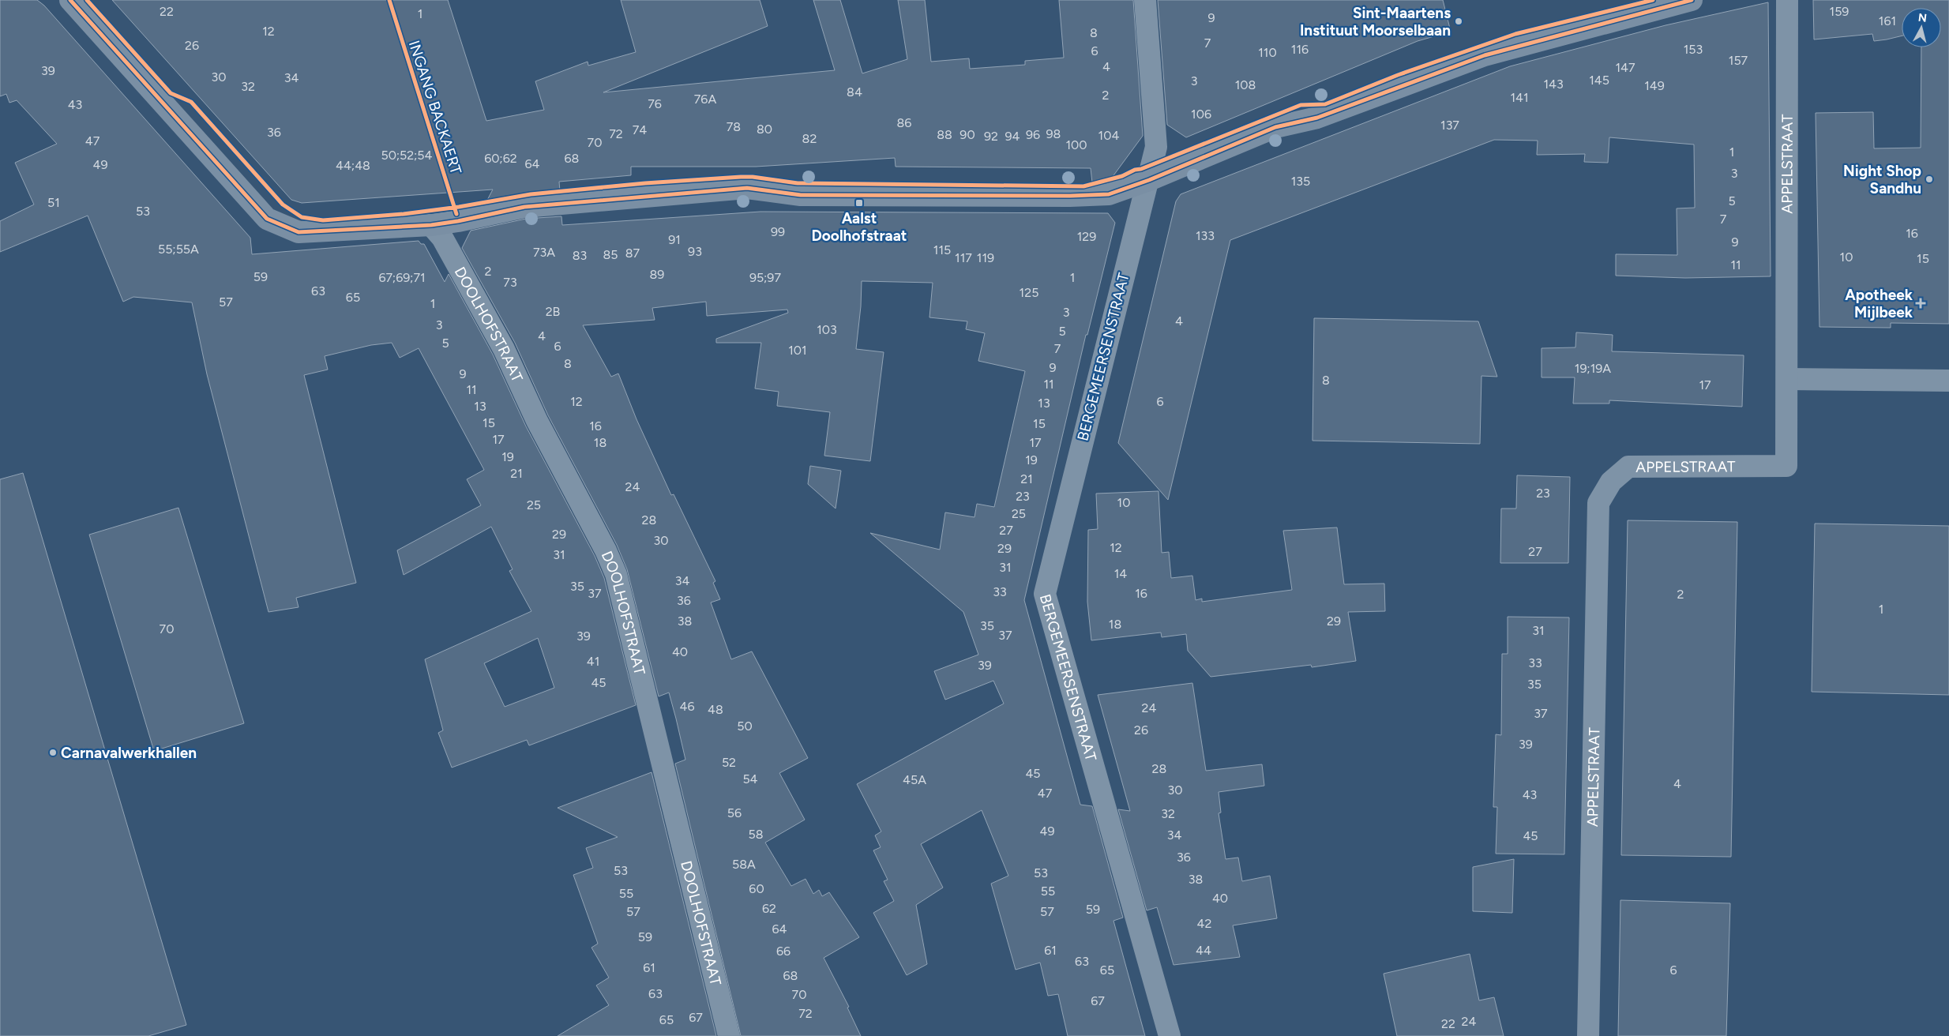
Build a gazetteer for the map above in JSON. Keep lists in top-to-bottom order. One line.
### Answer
{"streets":{"street":["APPELSTRAAT","DOOLHOFSTRAAT","BERGEMEERSENSTRAAT"],"cycle path":["INGANG BACKAERT"]},"places":{"other":["Sint-Maartens Instituut Moorselbaan","Night Shop Sandhu","Carnavalwerkhallen"],"transit":["Aalst Doolhofstraat"],"health":["Apotheek Mijlbeek"]},"house_numbers":["22","159","1","9","161","12","8","7","26","116","153","6","110","157","4","147","39","30","34","145","3","143","108","149","32","84","2","141","76A","76","43","106","86","137","78","80","74","36","72","98","88","90","96","104","92","94","82","47","70","100","1","50;52;54","60;62","68","64","49","44;48","3","135","5","51","53","7","99","16","133","129","91","9","55;55A","115","93","73A","87","85","83","10","117","119","15","11","2","89","59","67;69;71","95;97","1","73","63","125","65","57","1","2B","3","4","3","103","5","4","5","6","7","101","8","9","19;19A","9","8","11","17","11","12","6","13","13","15","15","16","17","18","17","19","19","21","21","24","23","23","10","25","25","28","27","29","30","12","29","27","31","31","14","34","35","33","37","16","2","36","1","38","29","18","35","70","31","37","39","40","41","33","39","45","35","46","24","48","37","50","26","39","52","28","45","54","45A","4","30","47","43","56","32","49","58","34","45","36","58A","53","53","38","60","55","55","40","62","59","57","57","42","64","59","61","44","66","63","61","65","6","68","63","70","67","72","67","65","24","22"],"north":"top"}
